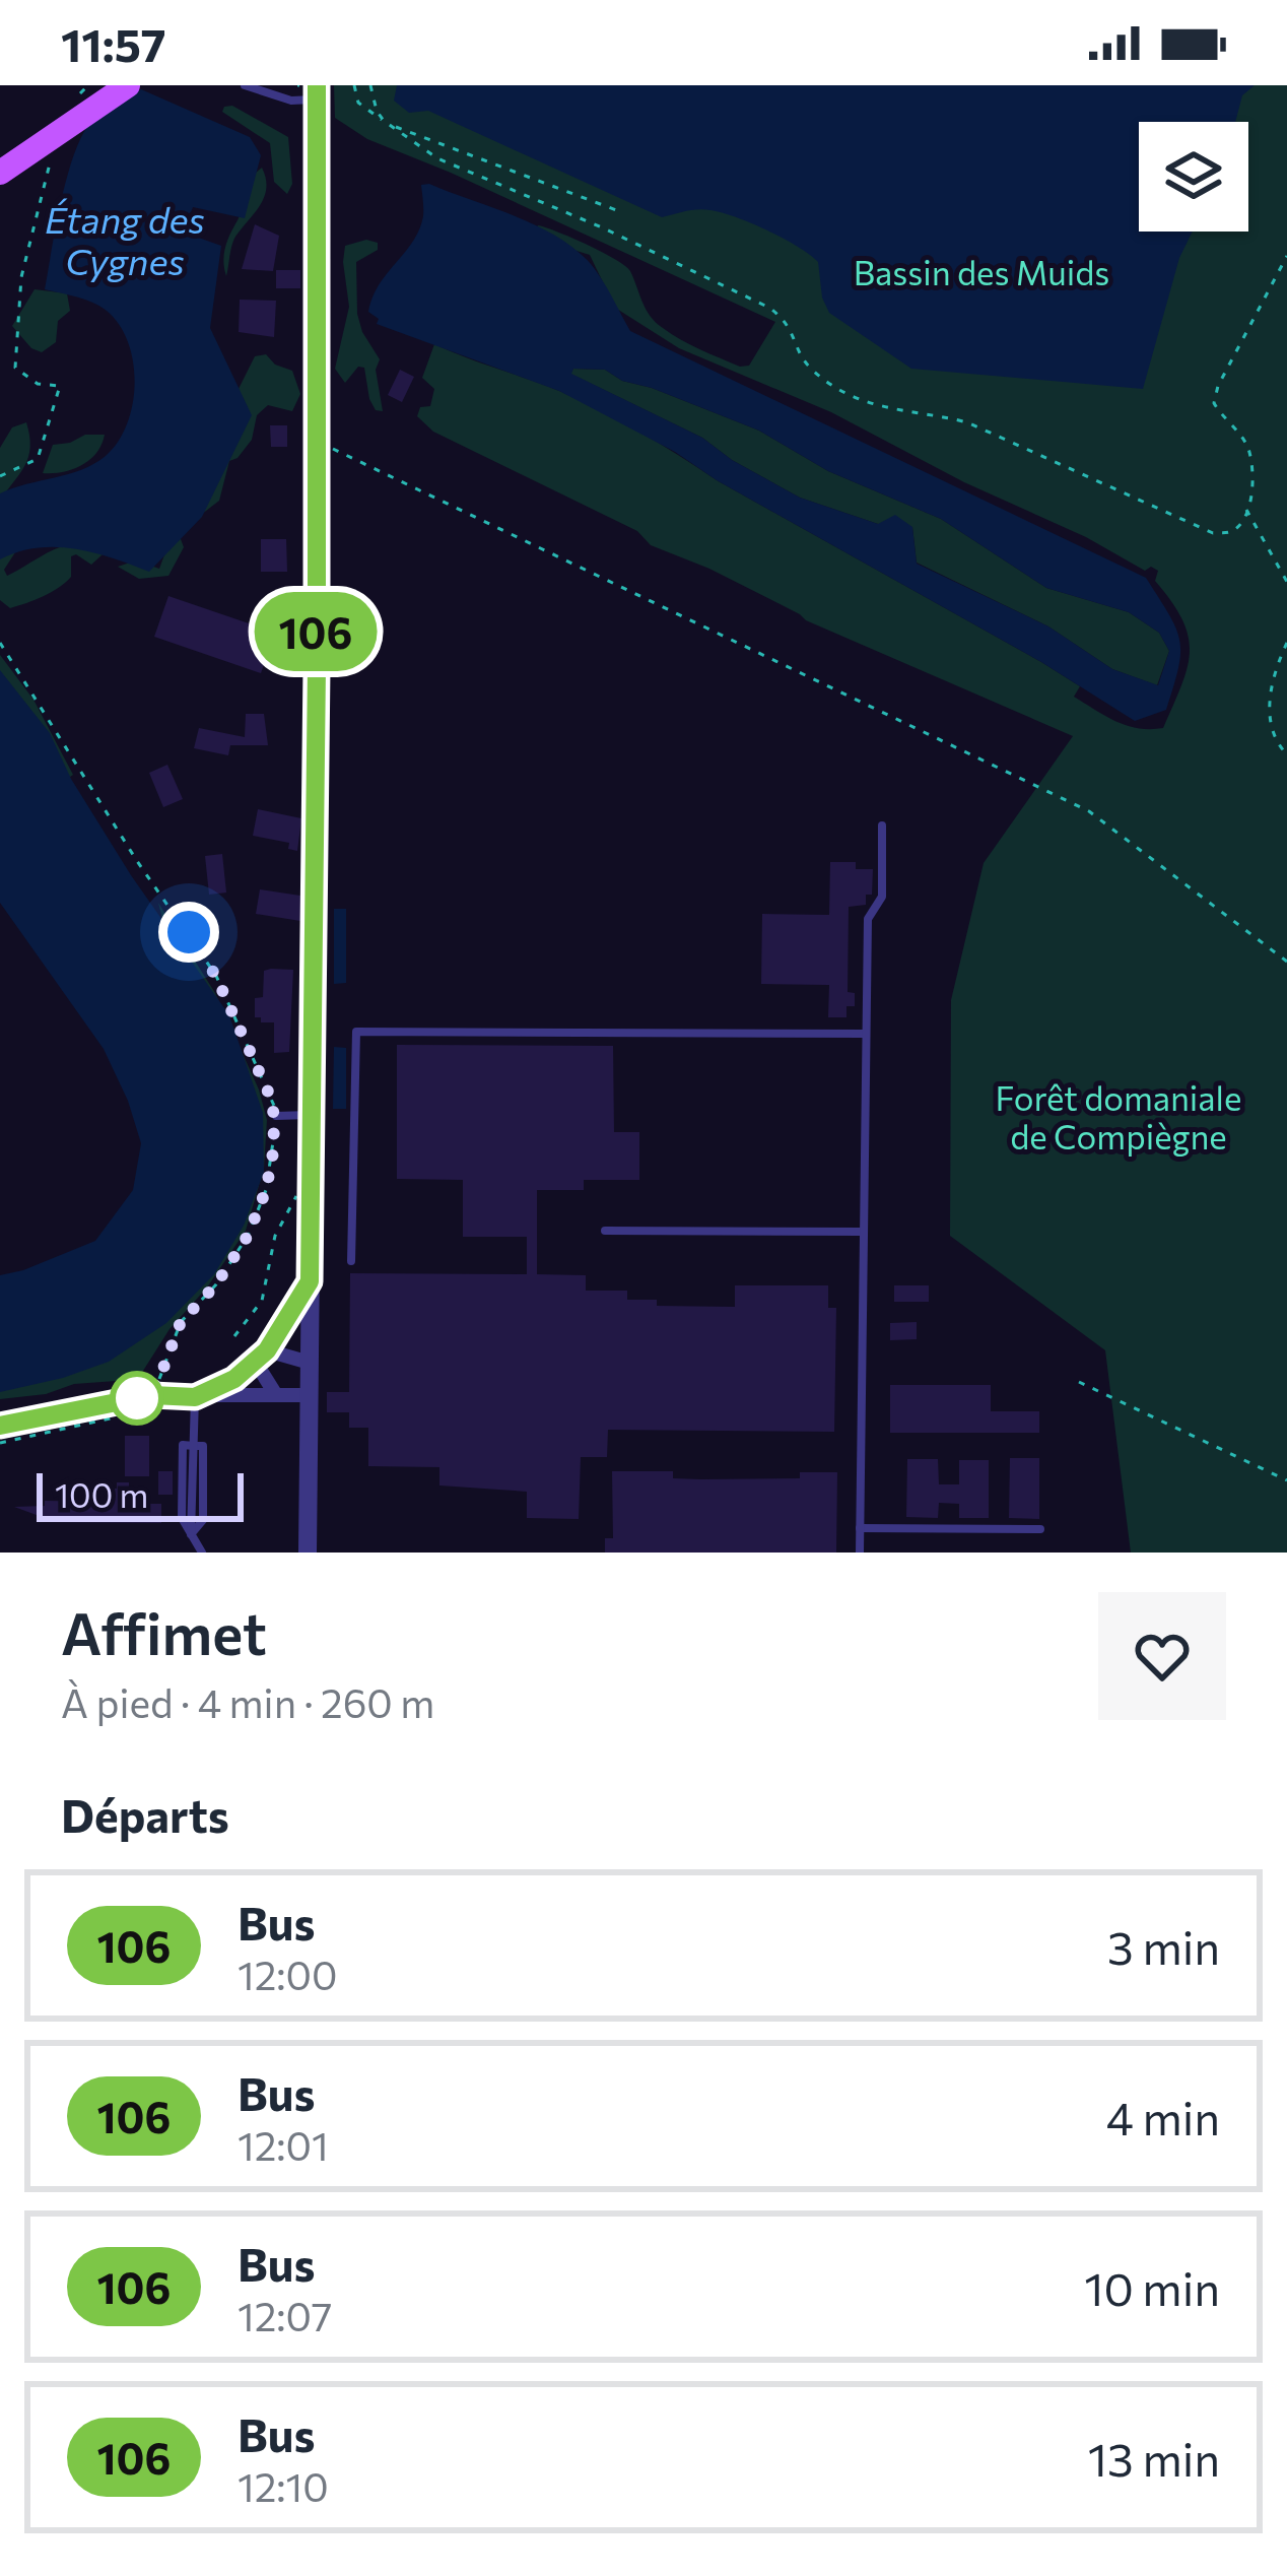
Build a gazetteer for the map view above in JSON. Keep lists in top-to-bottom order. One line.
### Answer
{"water":["Étang des Cygnes"],"parks":["Bassin des Muids","Forêt domaniale de Compiègne"],"lines":["bus line 106"],"scale_bar":"100 m","page":{"status":"11:57","on_map":"106","scale":"100 m","heading":[["Affimet","À pied · 4 min · 260 m"],"Départs"],"list":[{"mark":"106","name":"Bus","note":"12:00","value":"3 min"},{"mark":"106","name":"Bus","note":"12:01","value":"4 min"},{"mark":"106","name":"Bus","note":"12:07","value":"10 min"},{"mark":"106","name":"Bus","note":"12:10","value":"13 min"}]}}
